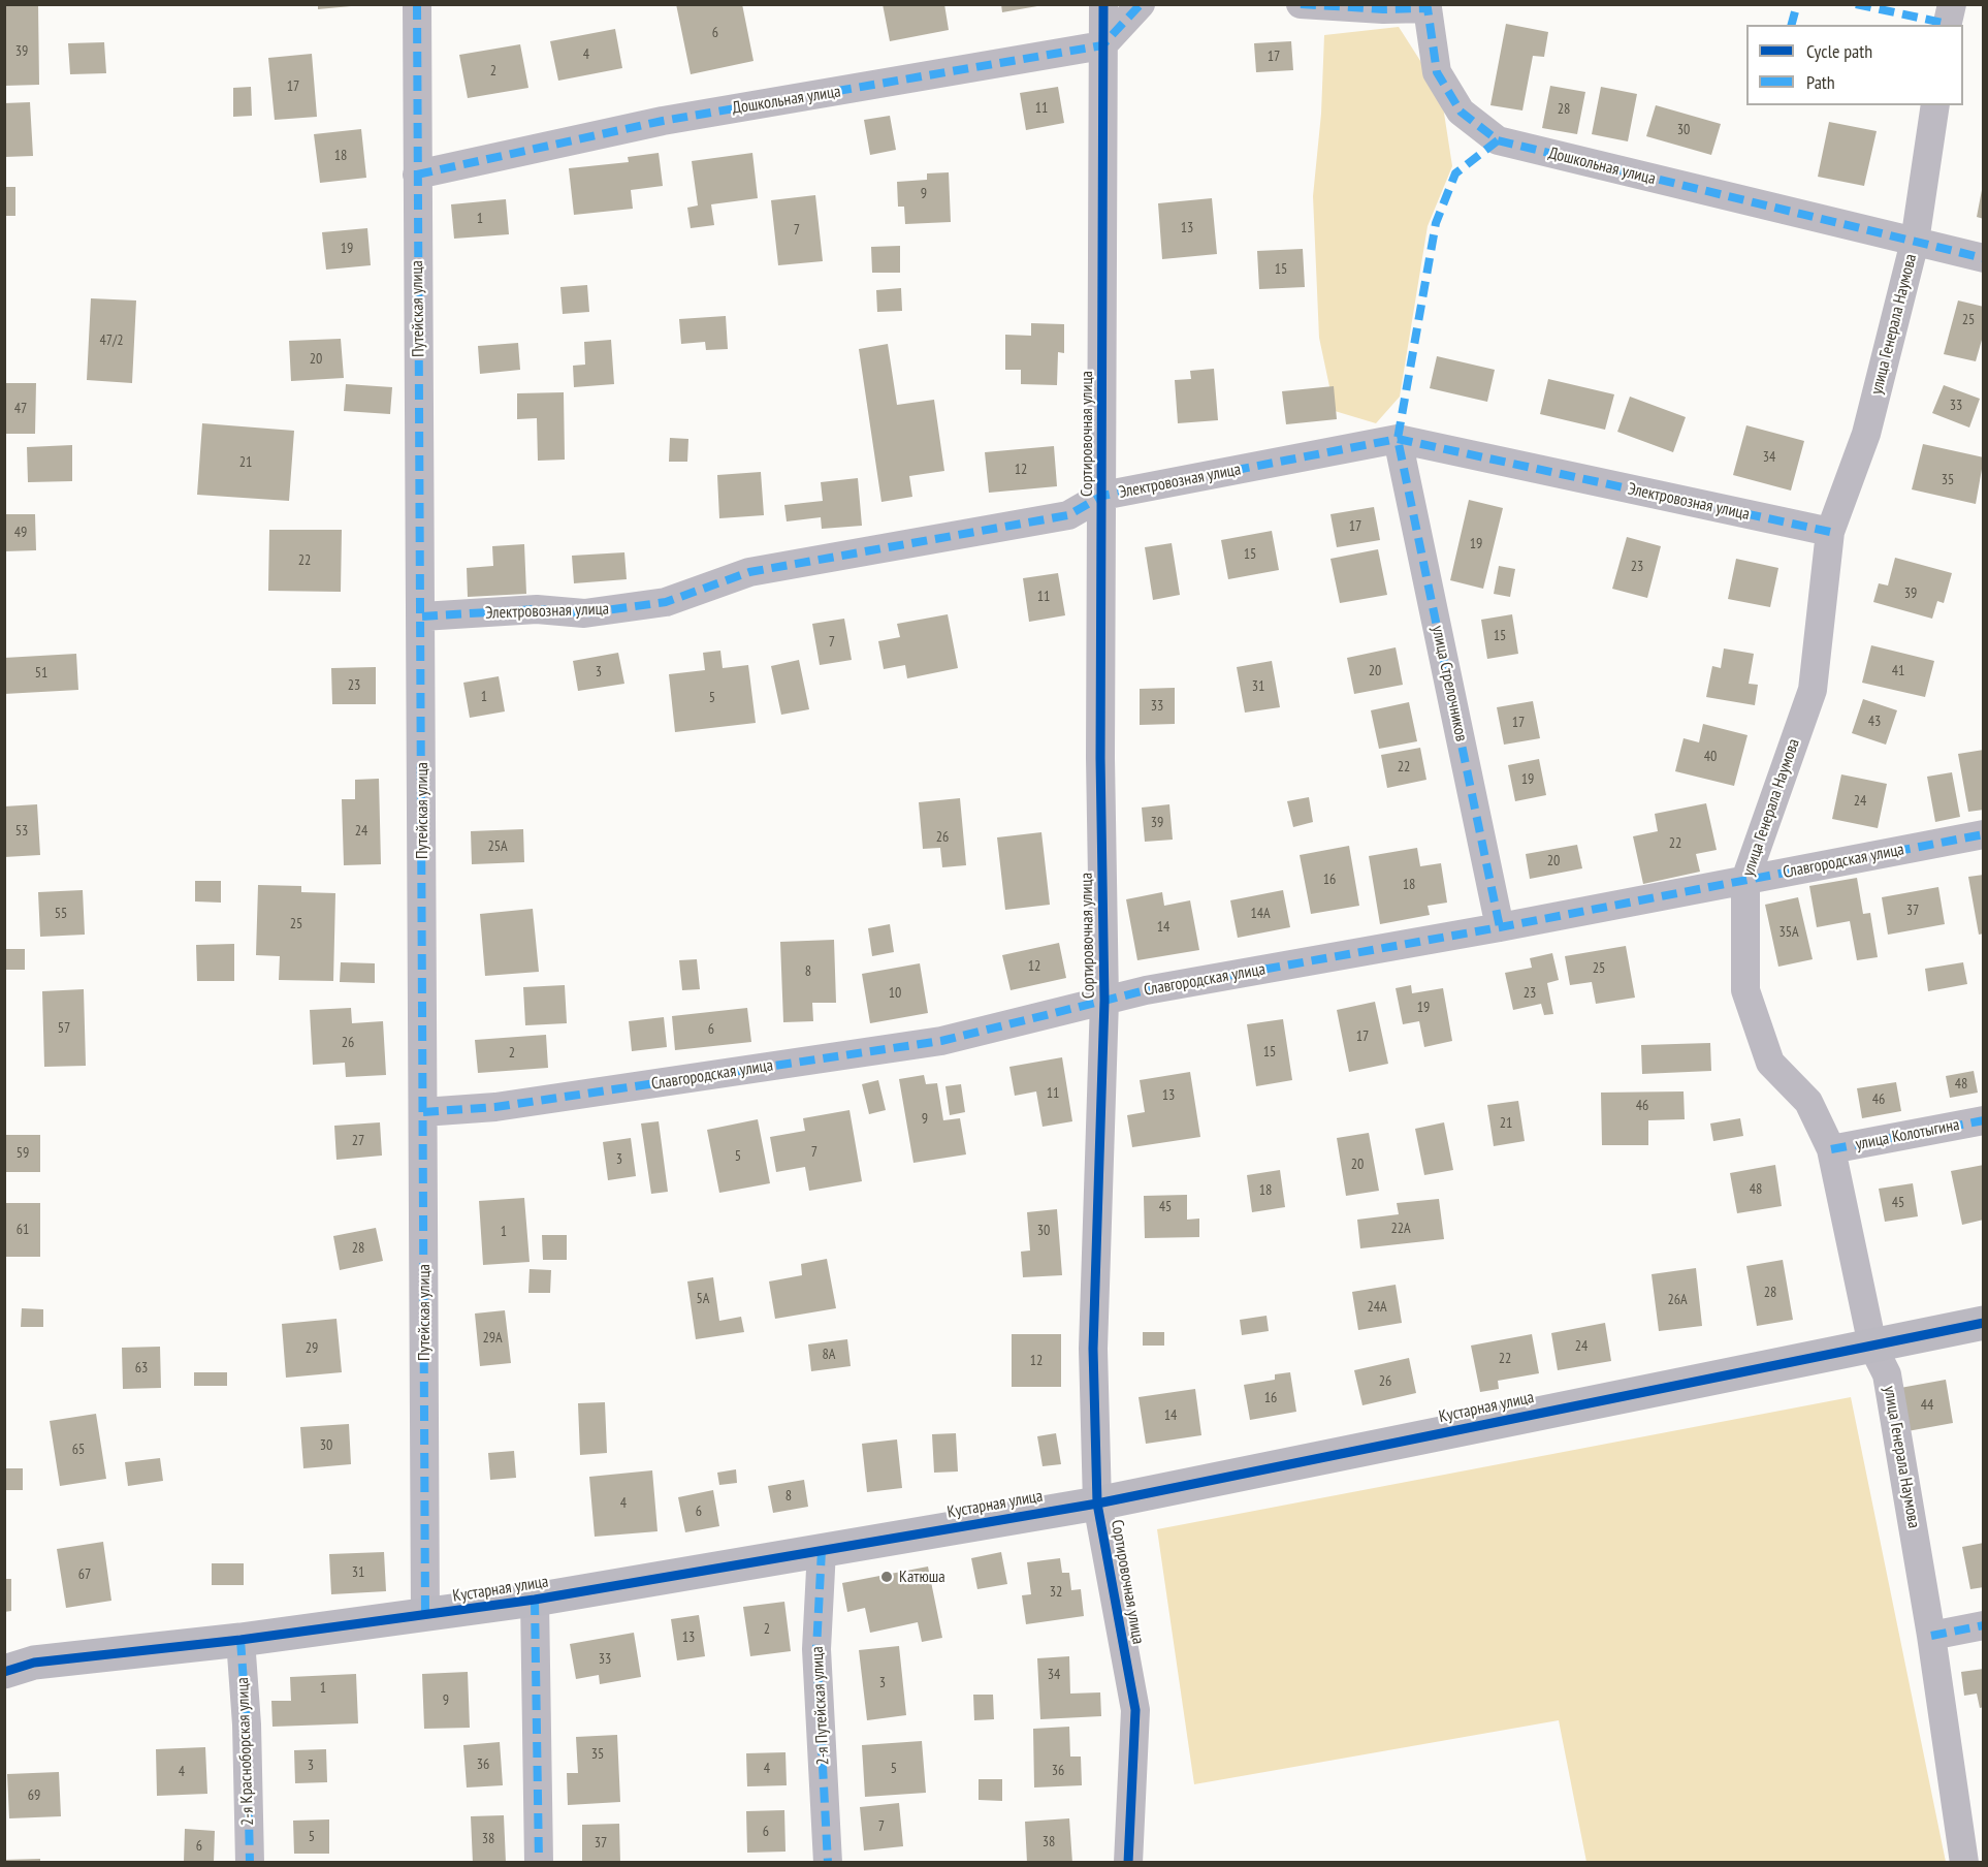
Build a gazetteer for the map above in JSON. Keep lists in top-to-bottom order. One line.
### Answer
{"streets":{"street":["Дошкольная улица","Путейская улица","улица Генерала Наумова","Сортировочная улица","Электровозная улица","улица Стрелочников","Славгородская улица","улица Колотыгина","Кустарная улица","2-я Путейская улица","2-я Красноборская улица"]},"crossings":[["Дошкольная улица","Путейская улица"],["Дошкольная улица","улица Генерала Наумова"],["Дошкольная улица","Сортировочная улица"],["Путейская улица","Электровозная улица"],["Путейская улица","Славгородская улица"],["Путейская улица","Кустарная улица"],["улица Генерала Наумова","Электровозная улица"],["улица Генерала Наумова","Славгородская улица"],["улица Генерала Наумова","улица Колотыгина"],["улица Генерала Наумова","Кустарная улица"],["Сортировочная улица","Электровозная улица"],["Сортировочная улица","Славгородская улица"],["Сортировочная улица","Кустарная улица"],["Электровозная улица","улица Стрелочников"],["улица Стрелочников","Славгородская улица"],["Кустарная улица","2-я Путейская улица"],["Кустарная улица","2-я Красноборская улица"]],"places":["Катюша"],"house_numbers":["6","39","4","17","2","17","11","28","30","18","9","1","13","7","19","15","25","47/2","20","33","47","34","21","12","35","17","49","19","15","22","23","39","11","15","7","20","41","3","51","23","31","1","5","33","43","17","40","22","19","24","39","53","24","26","22","25А","20","16","18","37","55","14А","25","14","35А","12","25","8","10","23","19","57","6","17","26","15","2","48","11","13","46","46","9","21","27","7","59","5","3","20","48","18","45","45","22А","61","30","1","28","28","5А","26А","24А","29А","24","29","8А","22","12","63","26","16","44","14","30","65","8","4","6","31","67","32","2","13","33","34","3","1","9","35","36","3","4","5","36","4","69","7","6","5","38","38","37","6"],"legend":["Cycle path","Path"]}
